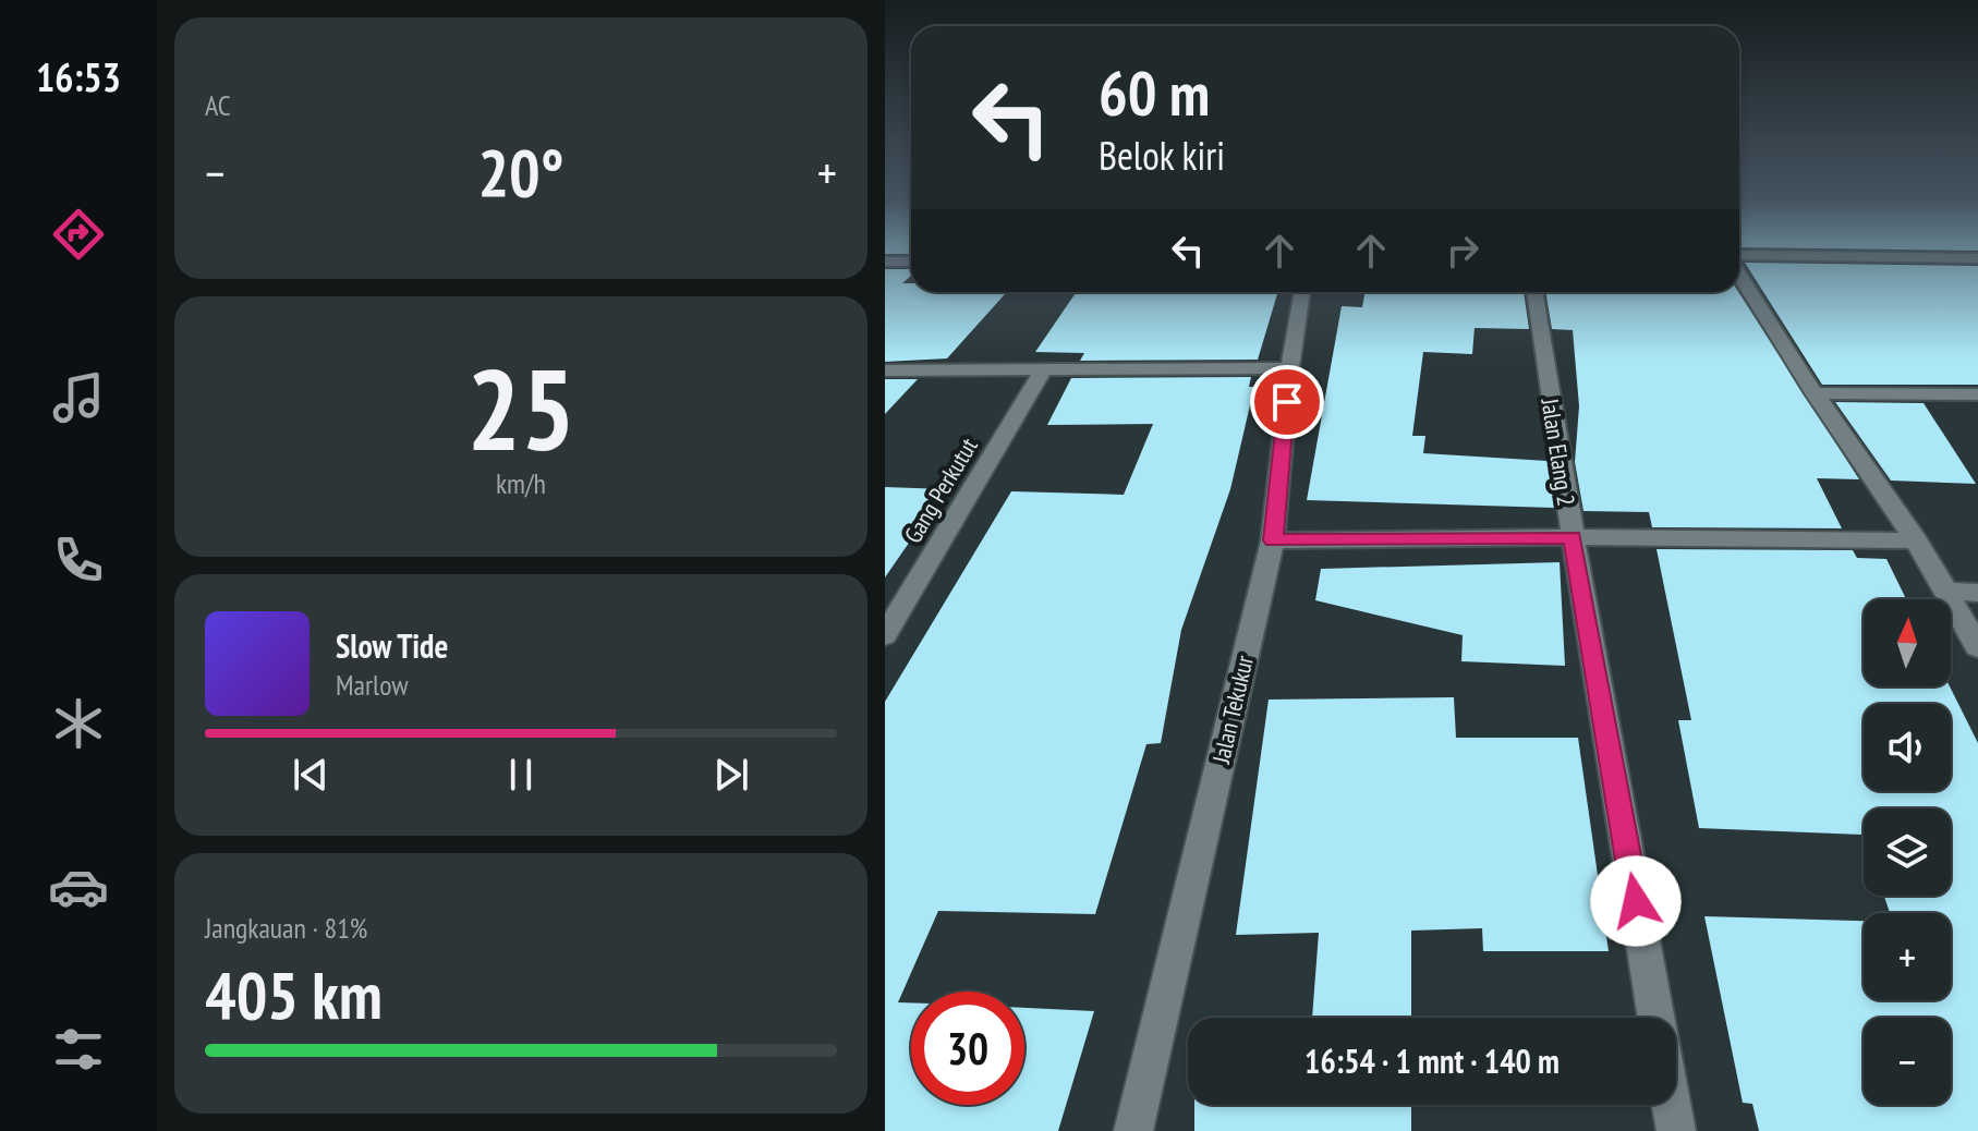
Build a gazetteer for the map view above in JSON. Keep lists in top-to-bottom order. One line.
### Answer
{"streets":{"street":["Jalan Elang 2","Gang Perkutut","Jalan Tekukur"]},"north":"top","page":{"tabs":"16:53","tile":["AC",["25","km/h"],["Jangkauan · 81%","405 km"]],"turn":["60 m","Belok kiri"],"heat":["−","20°","+"],"map_buttons":["+","−"],"song":["Slow Tide","Marlow"],"limit":"30","trip":"16:54 · 1 mnt · 140 m"}}
